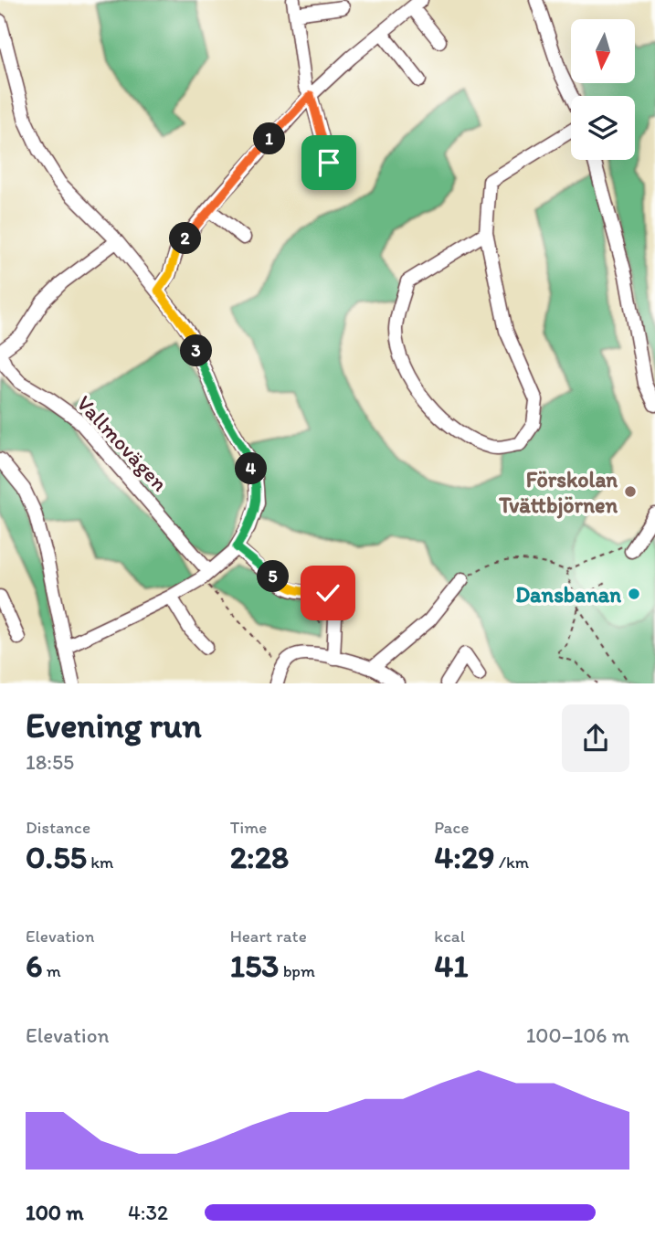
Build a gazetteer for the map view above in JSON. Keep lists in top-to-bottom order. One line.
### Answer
{"streets":{"street":["Vallmovägen"]},"places":["Förskolan Tvättbjörnen","Dansbanan"],"north":"bottom","page":{"pins":["1","2","3","4","5"],"heading":["Evening run","18:55"],"stats":[["Distance","0.55 km"],["Time","2:28"],["Pace","4:29 /km"],["Elevation","6 m"],["Heart rate","153 bpm"],["kcal","41"]],"chart":["Elevation","100–106 m"],"list":[{"name":"100 m","note":"4:32"}]}}
